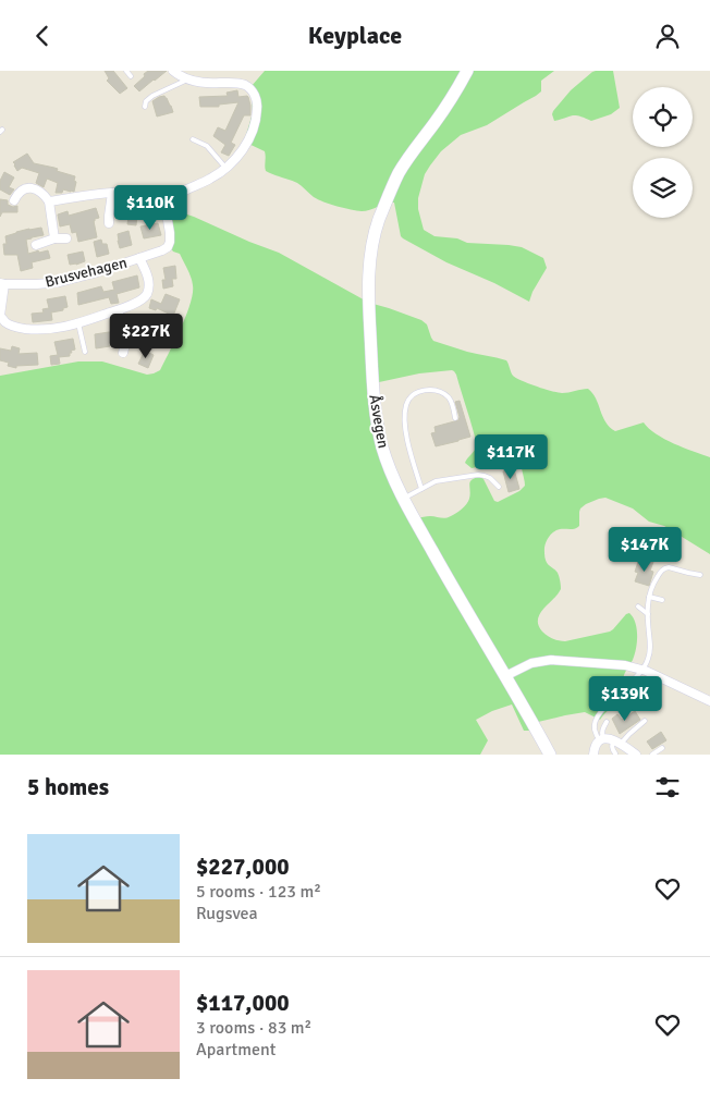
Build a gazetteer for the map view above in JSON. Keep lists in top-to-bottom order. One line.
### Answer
{"streets":{"main road":["Åsvegen"],"street":["Brusvehagen"]},"page":{"header":"Keyplace","price":["$110K","$227K","$117K","$147K","$139K"],"heading":"5 homes","list":[{"name":"$227,000","note":"5 rooms · 123 m² · Rugsvea"},{"name":"$117,000","note":"3 rooms · 83 m² · Apartment"}]}}
